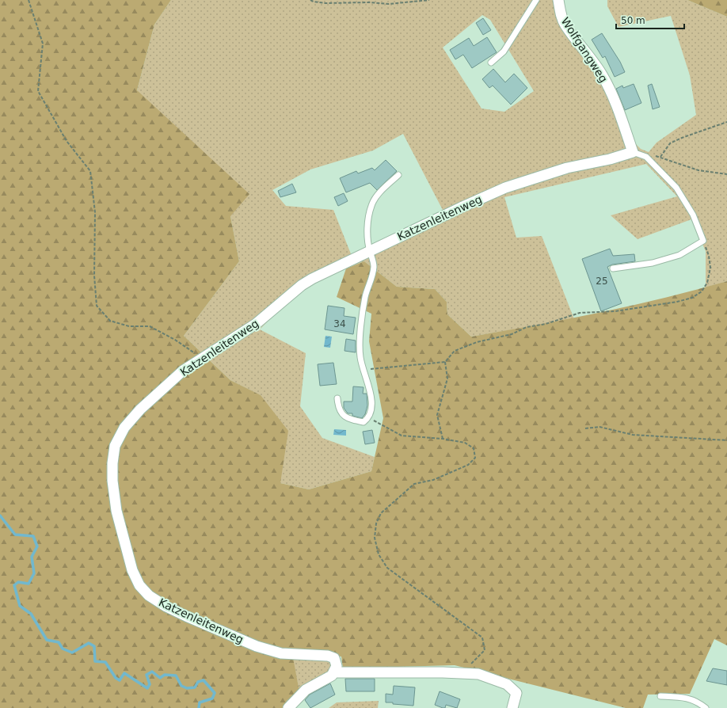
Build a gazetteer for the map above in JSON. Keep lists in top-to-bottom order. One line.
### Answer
{"streets":{"street":["Wolfgangweg","Katzenleitenweg"]},"crossings":[["Wolfgangweg","Katzenleitenweg"]],"house_numbers":["25","34"],"scale_bar":"50 m"}
